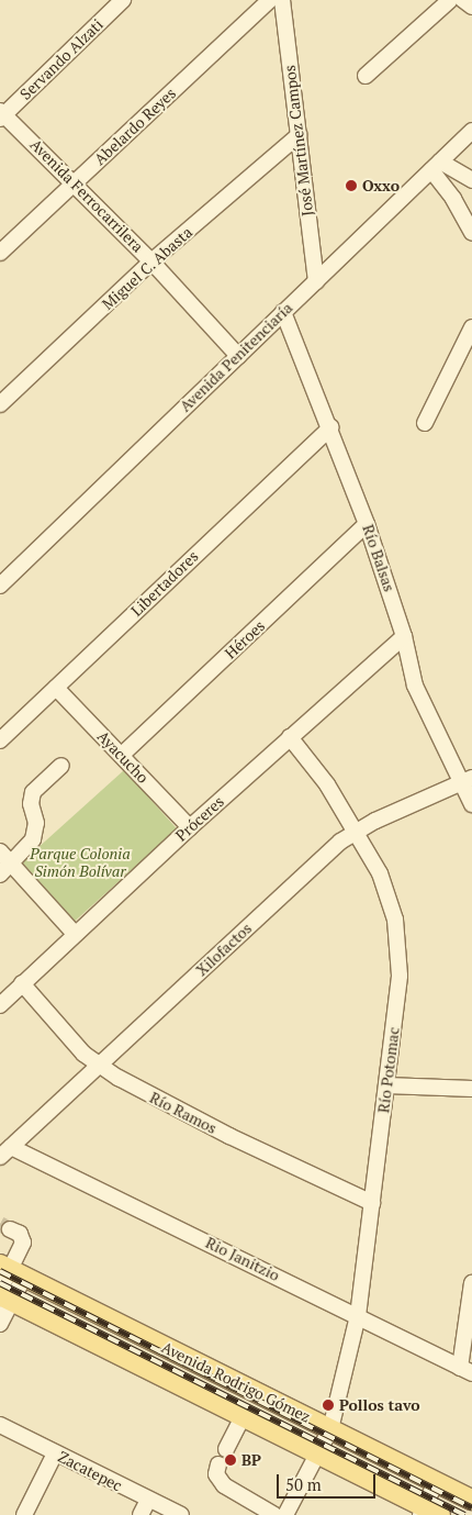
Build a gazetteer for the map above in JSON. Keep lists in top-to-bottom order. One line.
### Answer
{"streets":{"main road":["Avenida Rodrigo Gómez"],"street":["Servando Alzati","Abelardo Reyes","José Martínez Campos","Avenida Ferrocarrilera","Miguel C. Abasta","Avenida Penitenciaría","Río Balsas","Libertadores","Héroes","Ayacucho","Próceres","Xilofactos","Río Potomac","Río Ramos","Rio Janitzio","Zacatepec"]},"crossings":[["Servando Alzati","Avenida Ferrocarrilera"],["Abelardo Reyes","Avenida Ferrocarrilera"],["José Martínez Campos","Miguel C. Abasta"],["José Martínez Campos","Avenida Penitenciaría"],["Avenida Ferrocarrilera","Miguel C. Abasta"],["Avenida Ferrocarrilera","Avenida Penitenciaría"],["Avenida Penitenciaría","Río Balsas"],["Río Balsas","Libertadores"],["Río Balsas","Héroes"],["Río Balsas","Próceres"],["Río Balsas","Xilofactos"],["Libertadores","Ayacucho"],["Héroes","Ayacucho"],["Ayacucho","Próceres"],["Próceres","Río Potomac"],["Próceres","Río Ramos"],["Xilofactos","Río Potomac"],["Xilofactos","Río Ramos"],["Xilofactos","Rio Janitzio"],["Río Potomac","Río Ramos"],["Río Potomac","Rio Janitzio"],["Río Potomac","Avenida Rodrigo Gómez"]],"parks":["Parque Colonia Simón Bolívar"],"places":["Oxxo","Pollos tavo","BP"],"scale_bar":"50 m"}
